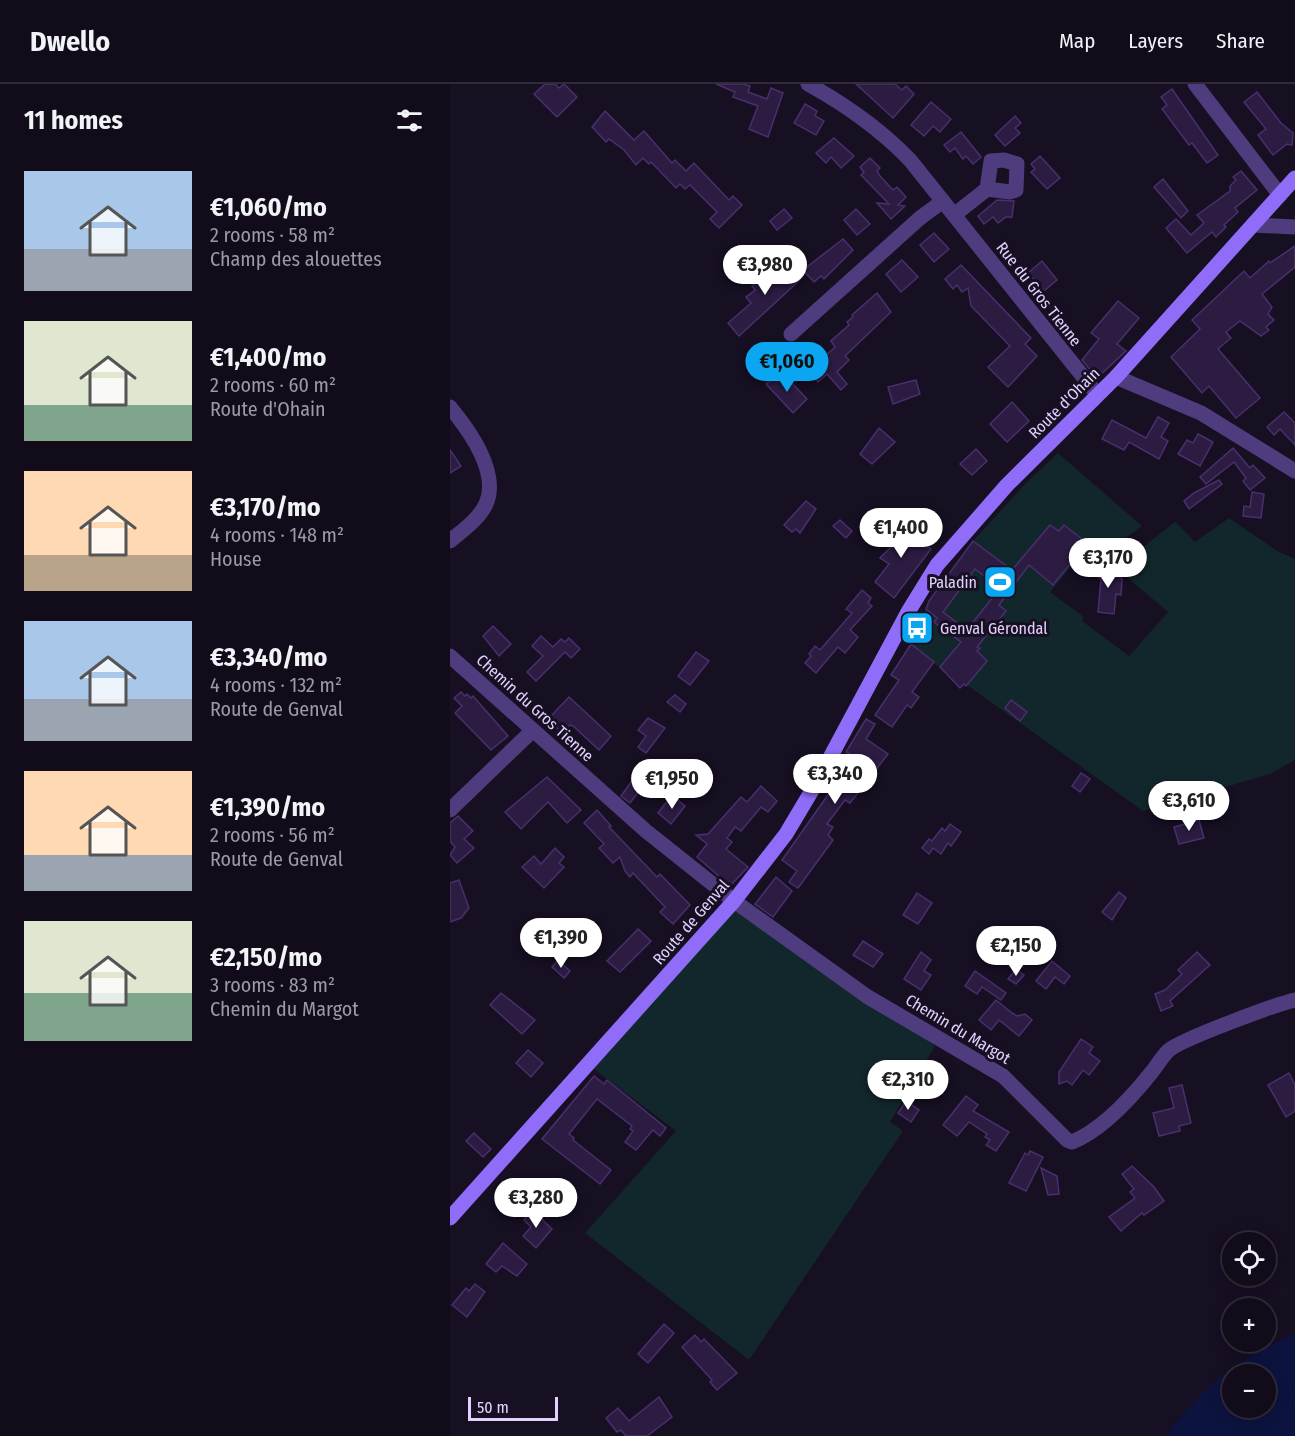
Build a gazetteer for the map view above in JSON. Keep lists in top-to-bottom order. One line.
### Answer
{"streets":{"main road":["Route d'Ohain","Route de Genval"],"street":["Rue du Gros Tienne","Chemin du Gros Tienne","Chemin du Margot"]},"crossings":[["Rue du Gros Tienne","Route d'Ohain"],["Route d'Ohain","Route de Genval"],["Chemin du Gros Tienne","Route de Genval"],["Chemin du Gros Tienne","Chemin du Margot"],["Route de Genval","Chemin du Margot"]],"places":{"sports":["Paladin"],"bus stop":["Genval Gérondal"]},"scale_bar":"50 m","page":{"header":"Dwello","nav":["Map","Layers","Share"],"heading":"11 homes","list":[{"name":"€1,060/mo","note":"2 rooms · 58 m² · Champ des alouettes"},{"name":"€1,400/mo","note":"2 rooms · 60 m² · Route d'Ohain"},{"name":"€3,170/mo","note":"4 rooms · 148 m² · House"},{"name":"€3,340/mo","note":"4 rooms · 132 m² · Route de Genval"},{"name":"€1,390/mo","note":"2 rooms · 56 m² · Route de Genval"},{"name":"€2,150/mo","note":"3 rooms · 83 m² · Chemin du Margot"}],"price":["€3,980","€1,060","€1,400","€3,170","€3,340","€1,950","€3,610","€1,390","€2,150","€2,310","€3,280"],"map_buttons":["+","−"],"scale":"50 m"}}
